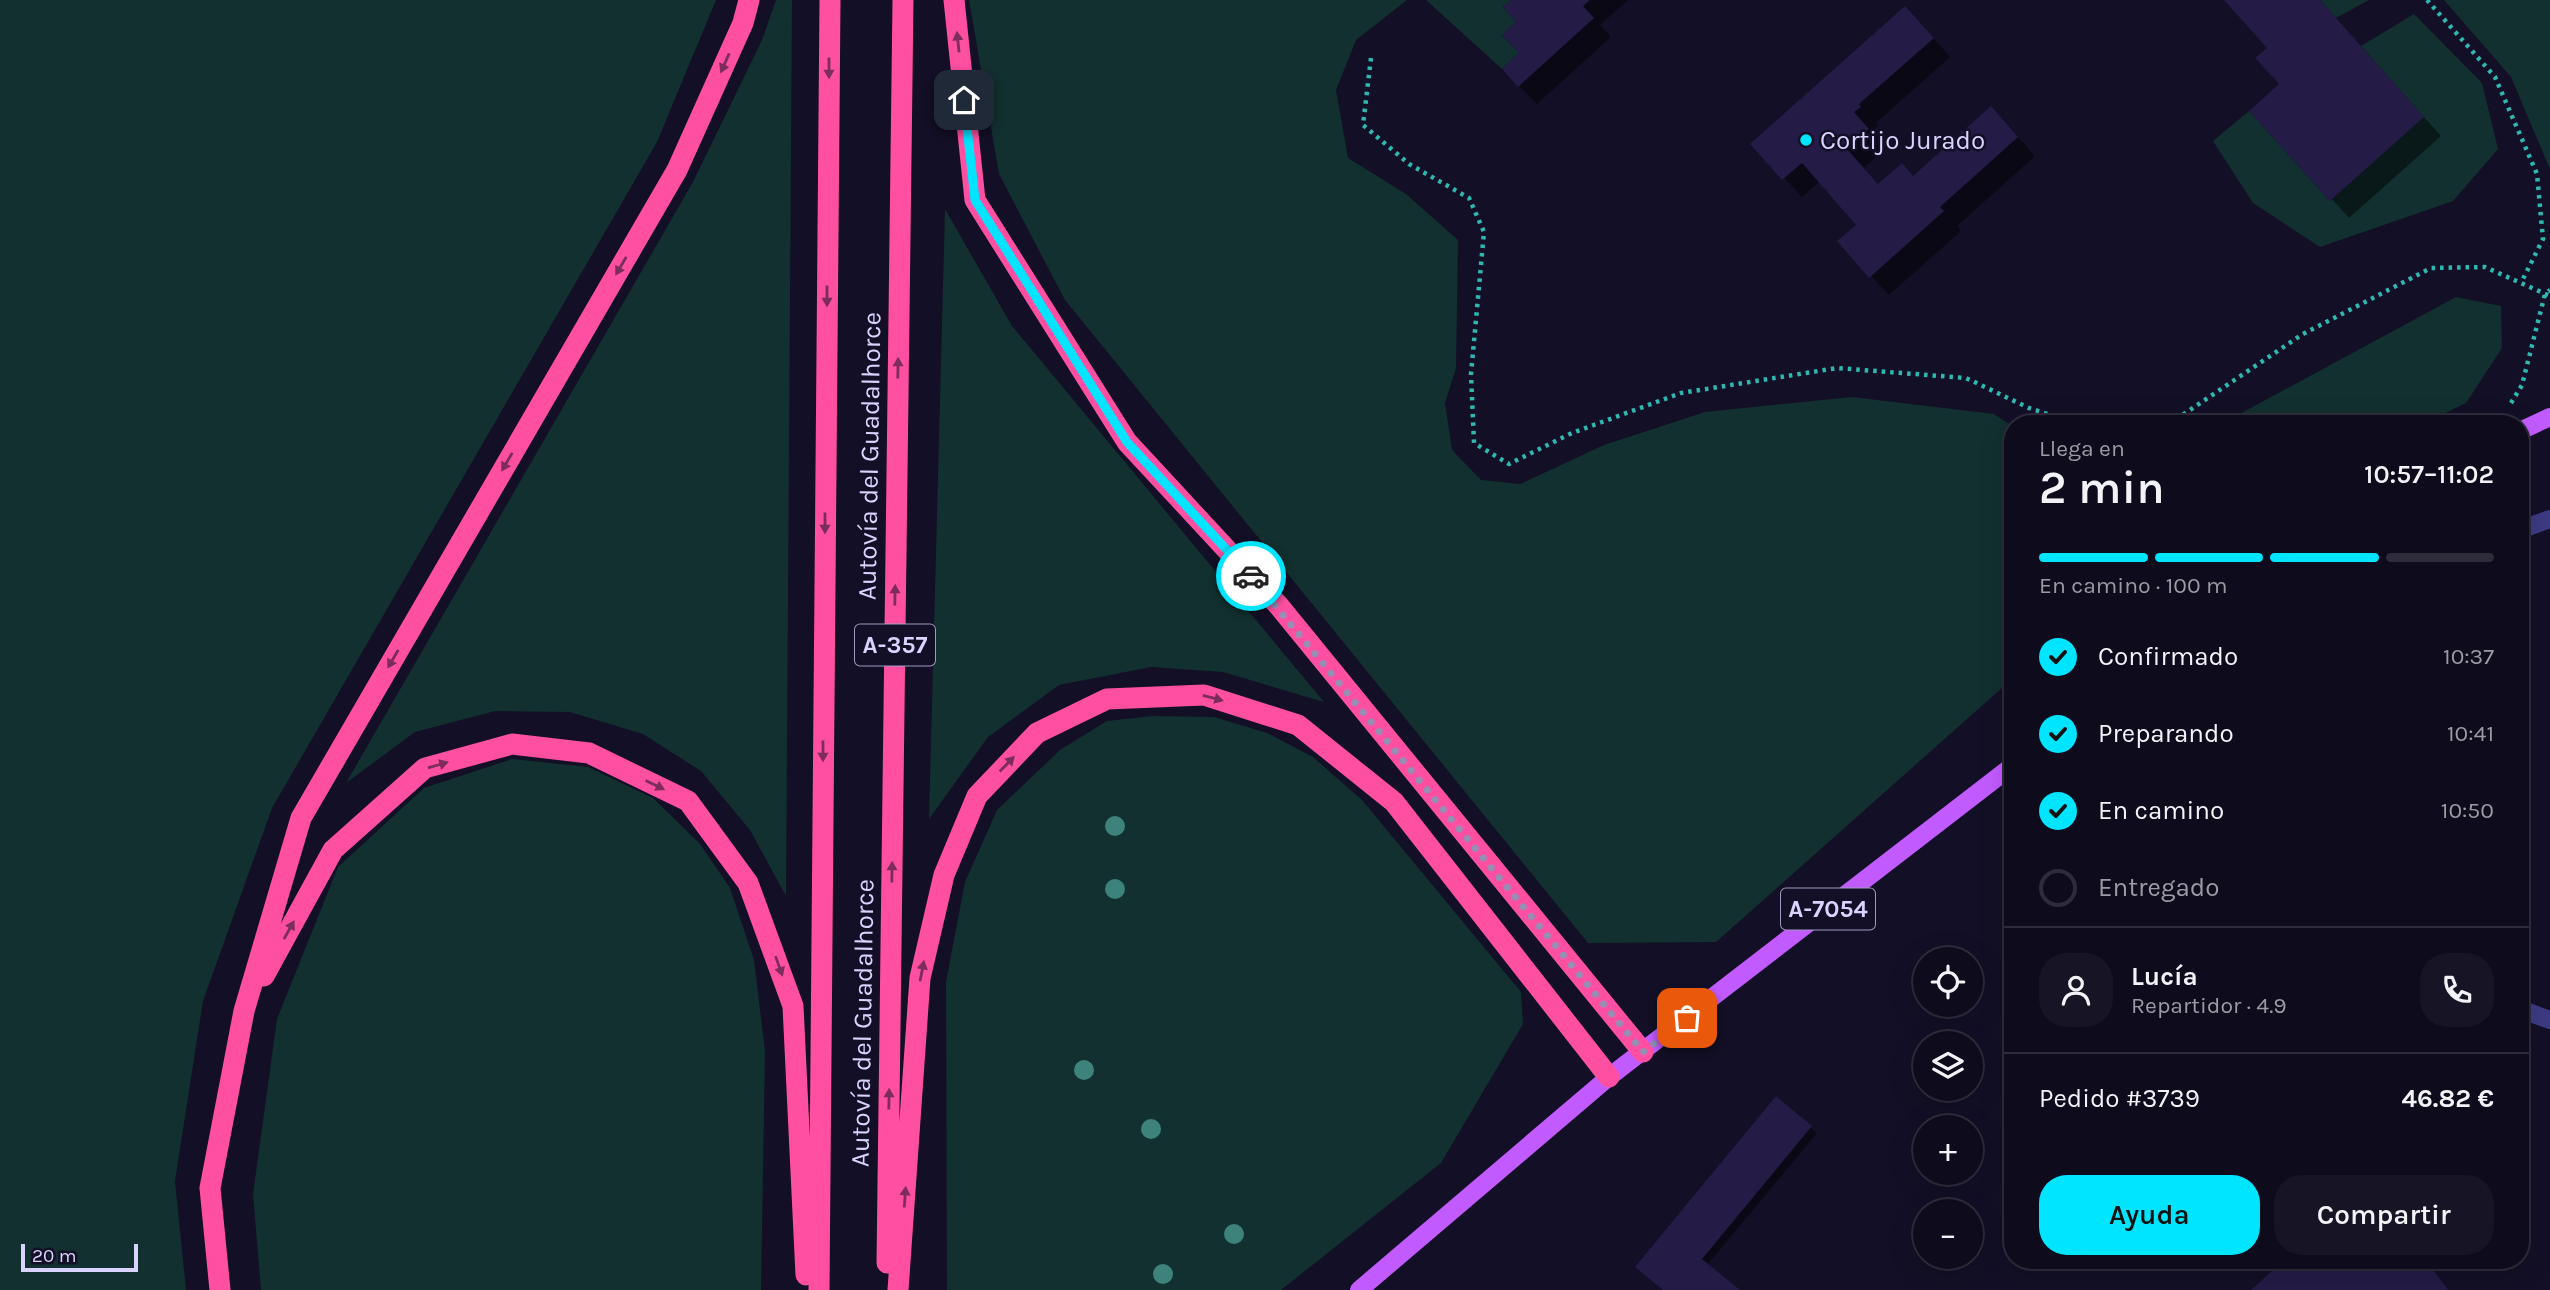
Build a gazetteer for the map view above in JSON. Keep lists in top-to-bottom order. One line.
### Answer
{"streets":{"highway":["Autovía del Guadalhorce","A-357"],"main road":["A-7054"]},"places":["Cortijo Jurado"],"scale_bar":"20 m","page":{"heading":["2 min","Llega en","10:57–11:02"],"panel":["Lucía","Repartidor · 4.9","Pedido #3739","46.82 €"],"bar":"En camino · 100 m","list":[["Confirmado","10:37"],["Preparando","10:41"],["En camino","10:50"],"Entregado"],"map_buttons":["+","−"],"buttons":["Ayuda","Compartir"],"scale":"20 m"}}
